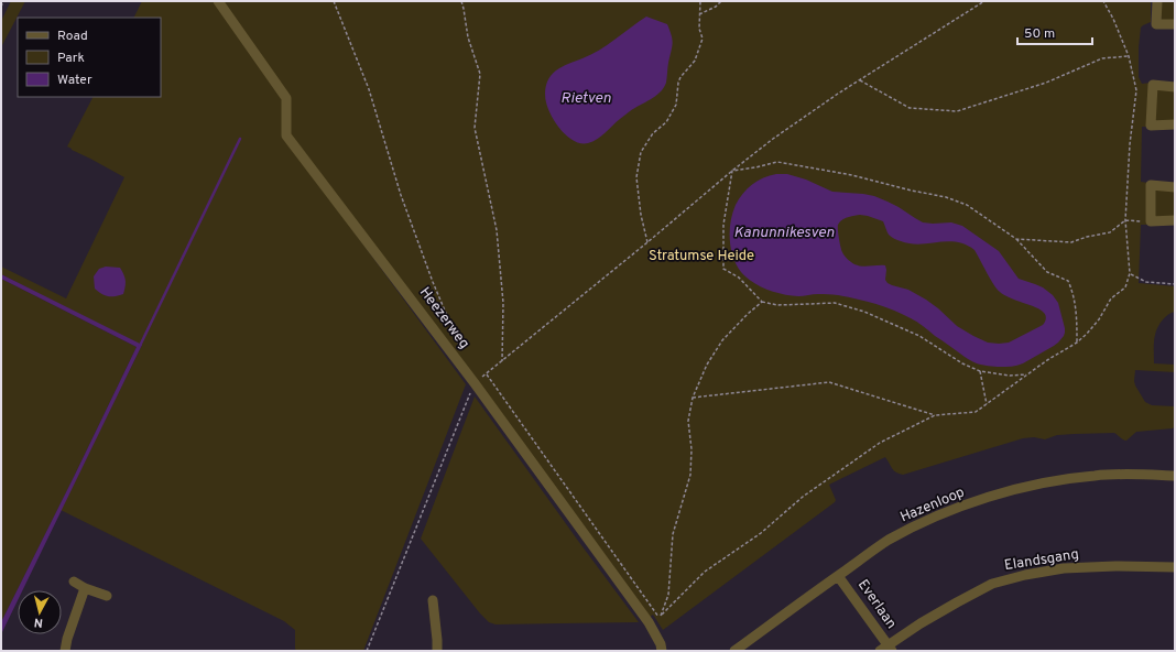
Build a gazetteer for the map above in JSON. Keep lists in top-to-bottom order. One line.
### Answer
{"streets":{"street":["Heezerweg","Hazenloop","Elandsgang","Everlaan"]},"crossings":[["Hazenloop","Everlaan"],["Elandsgang","Everlaan"]],"water":["Rietven","Kanunnikesven"],"parks":["Stratumse Heide"],"legend":["Road","Park","Water"],"scale_bar":"50 m","north":"bottom"}
